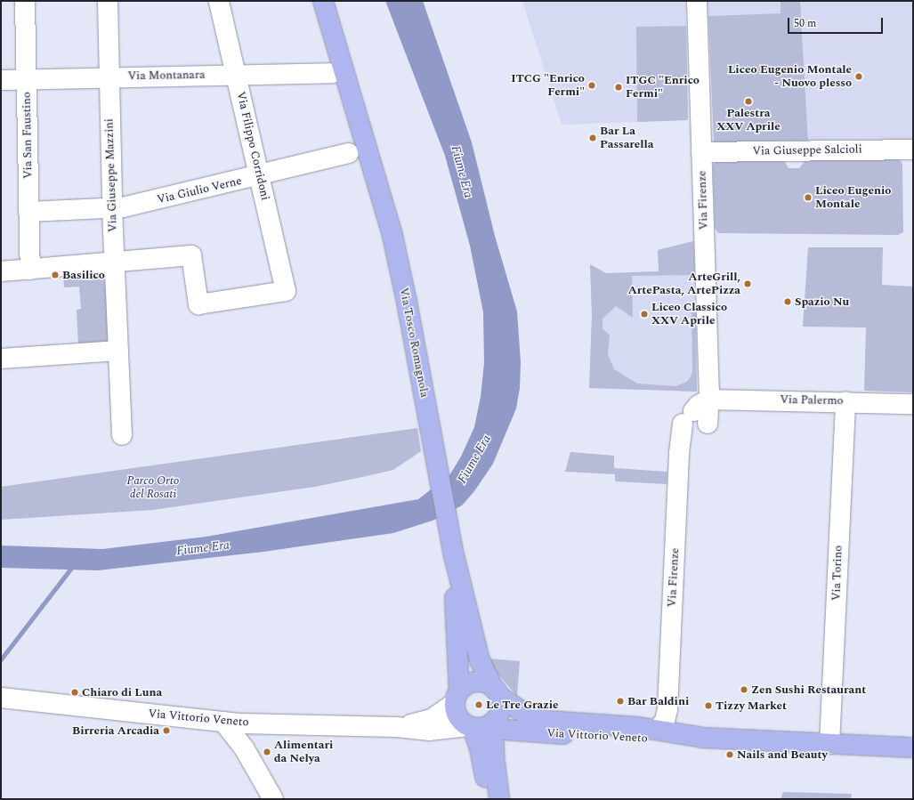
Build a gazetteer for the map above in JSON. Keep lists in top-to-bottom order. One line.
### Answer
{"streets":{"main road":["Via Tosco Romagnola","Via Vittorio Veneto"],"street":["Via Montanara","Via San Faustino","Via Filippo Corridoni","Via Giuseppe Salcioli","Via Giuseppe Mazzini","Via Giulio Verne","Via Firenze","Via Palermo","Via Torino"]},"crossings":[["Via Montanara","Via San Faustino"],["Via Montanara","Via Filippo Corridoni"],["Via Montanara","Via Giuseppe Mazzini"],["Via San Faustino","Via Giulio Verne"],["Via Filippo Corridoni","Via Giuseppe Mazzini"],["Via Filippo Corridoni","Via Giulio Verne"],["Via Giuseppe Salcioli","Via Firenze"],["Via Giuseppe Mazzini","Via Giulio Verne"],["Via Firenze","Via Palermo"],["Via Firenze","Via Vittorio Veneto"],["Via Tosco Romagnola","Via Vittorio Veneto"],["Via Palermo","Via Torino"],["Via Torino","Via Vittorio Veneto"]],"water":["Fiume Era"],"parks":["Parco Orto del Rosati"],"places":["Liceo Eugenio Montale - Nuovo plesso","ITCG \"Enrico Fermi\"","ITGC \"Enrico Fermi\"","Palestra XXV Aprile","Bar La Passarella","Liceo Eugenio Montale","Basilico","ArteGrill, ArtePasta, ArtePizza","Spazio Nu","Liceo Classico XXV Aprile","Zen Sushi Restaurant","Chiaro di Luna","Bar Baldini","Le Tre Grazie","Tizzy Market","Birreria Arcadia","Alimentari da Nelya","Nails and Beauty"],"scale_bar":"50 m"}
